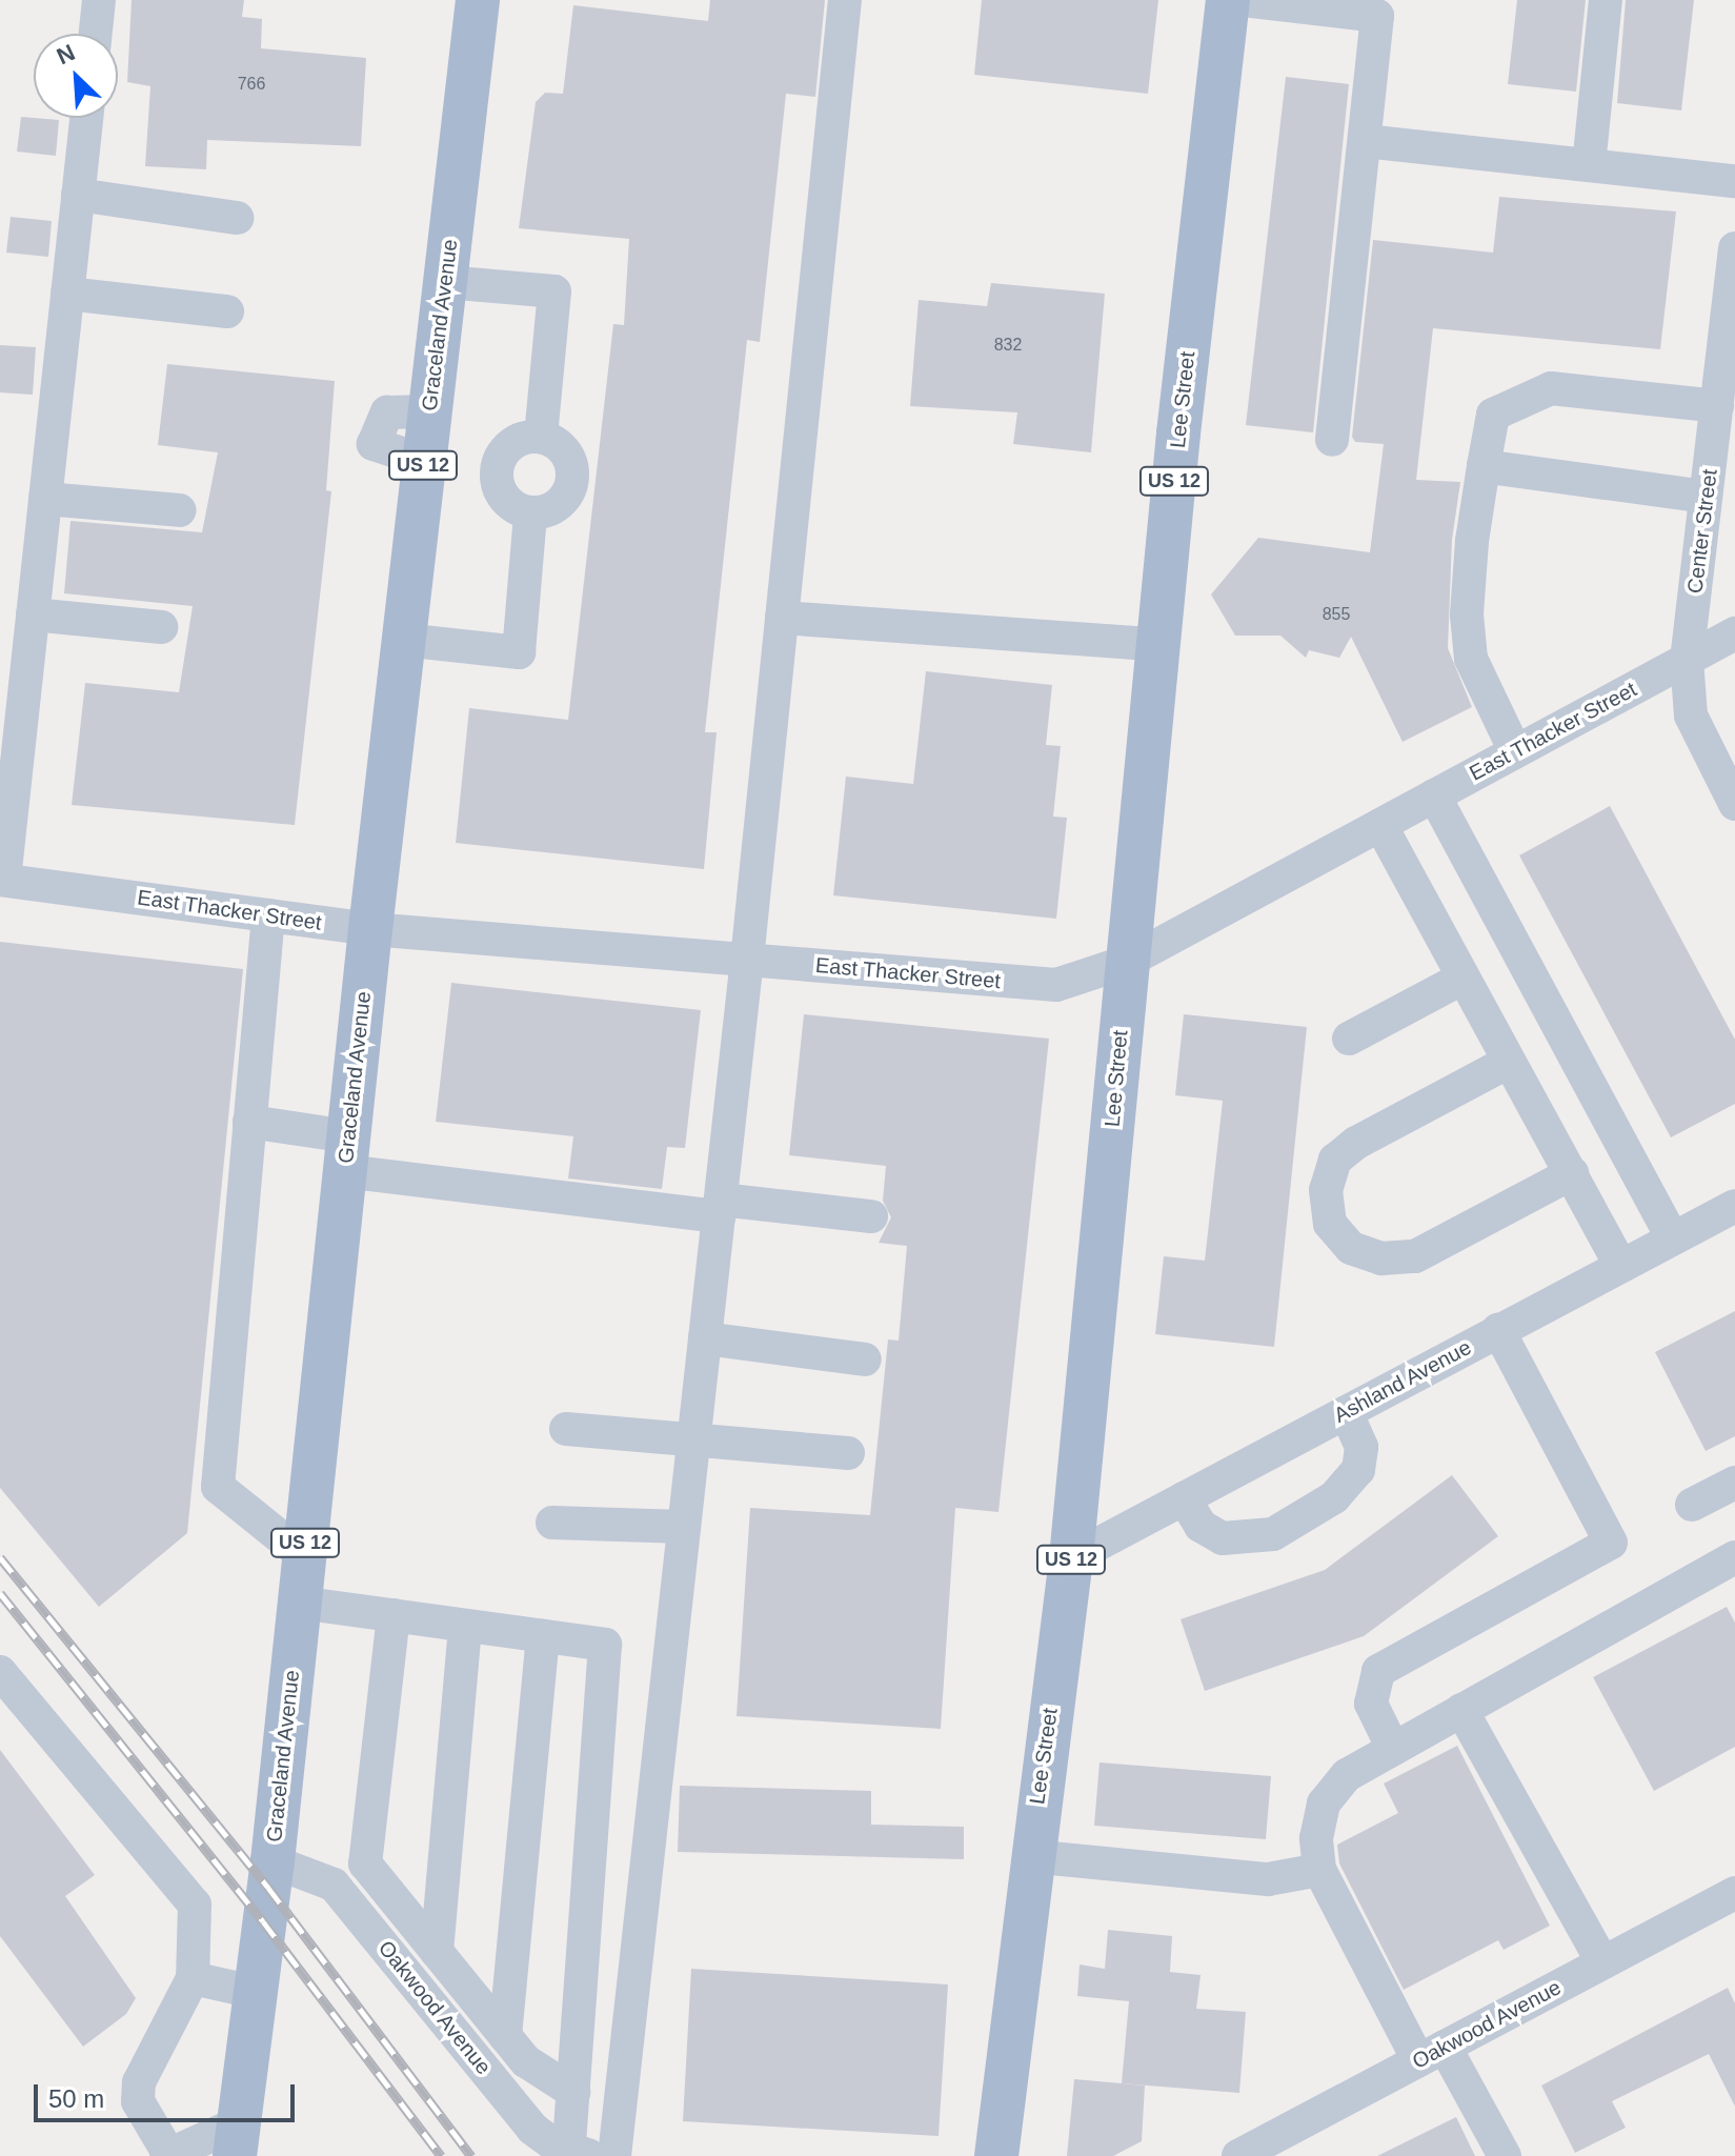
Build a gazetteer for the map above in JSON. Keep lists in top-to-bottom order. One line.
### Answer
{"streets":{"main road":["Graceland Avenue","Lee Street","US 12"],"street":["Center Street","East Thacker Street","Ashland Avenue","Oakwood Avenue"]},"crossings":[["Graceland Avenue","East Thacker Street"],["Graceland Avenue","Oakwood Avenue"],["Lee Street","East Thacker Street"],["Lee Street","Ashland Avenue"],["Center Street","East Thacker Street"]],"house_numbers":["766","832","855"],"scale_bar":"50 m","north":"top left"}
